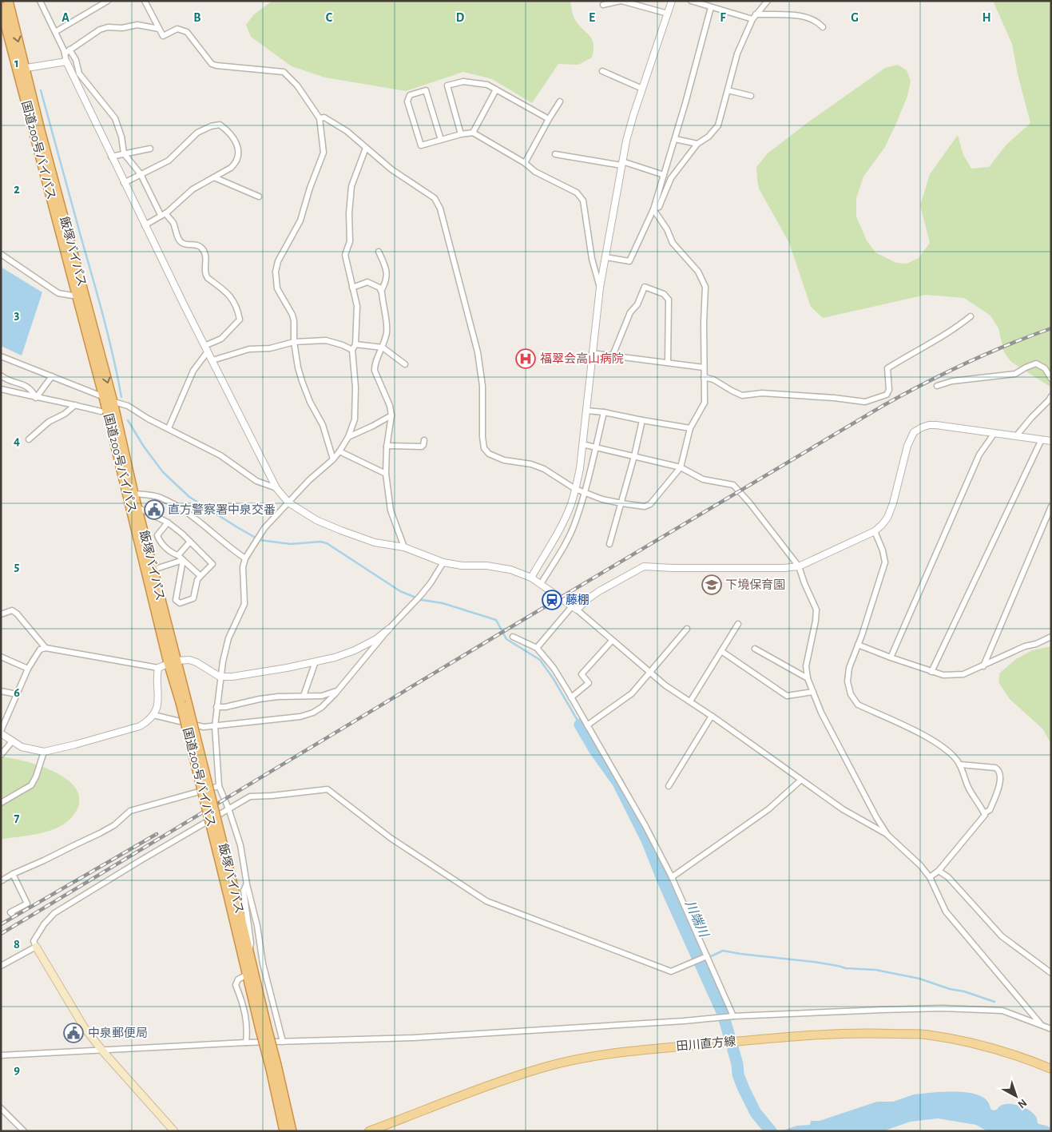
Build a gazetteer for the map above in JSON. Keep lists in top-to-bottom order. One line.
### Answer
{"streets":{"highway":["国道200号バイパス","飯塚バイパス"],"main road":["田川直方線"]},"crossings":[["国道200号バイパス","飯塚バイパス"]],"one_way":["飯塚バイパス"],"water":["川端川"],"places":{"hospital":["福翠会高山病院"],"public building":["直方警察署中泉交番","中泉郵便局"],"school or university":["下境保育園"],"station":["藤棚"]},"north":"bottom right","grid":{"columns":["A","B","C","D","E","F","G","H"],"rows":["1","2","3","4","5","6","7","8","9"]}}
